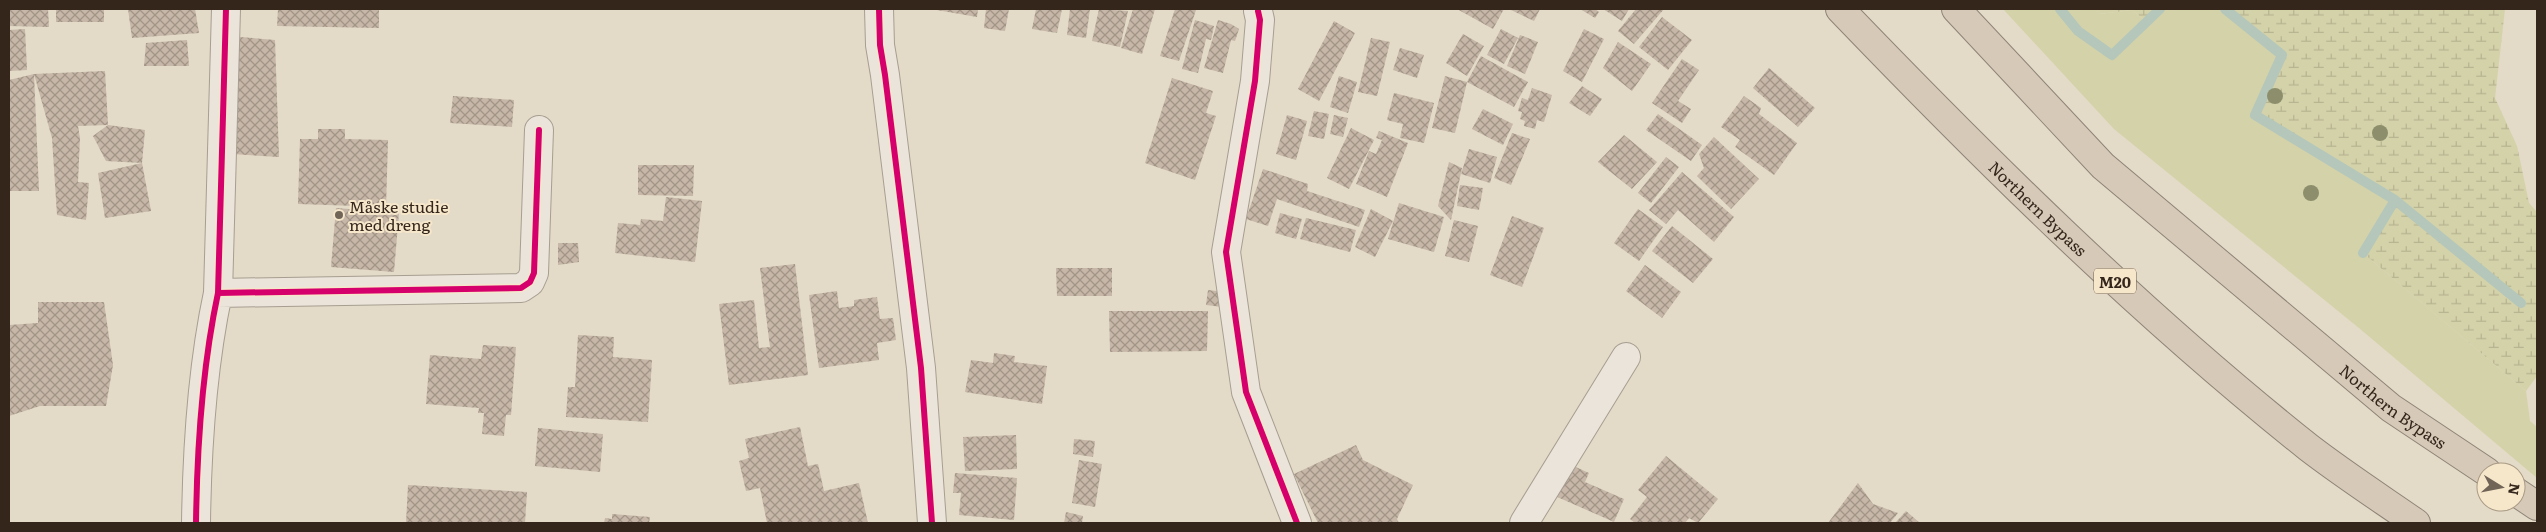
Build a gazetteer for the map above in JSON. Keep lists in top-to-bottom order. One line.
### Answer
{"streets":{"highway":["Northern Bypass","M20"]},"places":["Måske studie med dreng"],"north":"right"}
